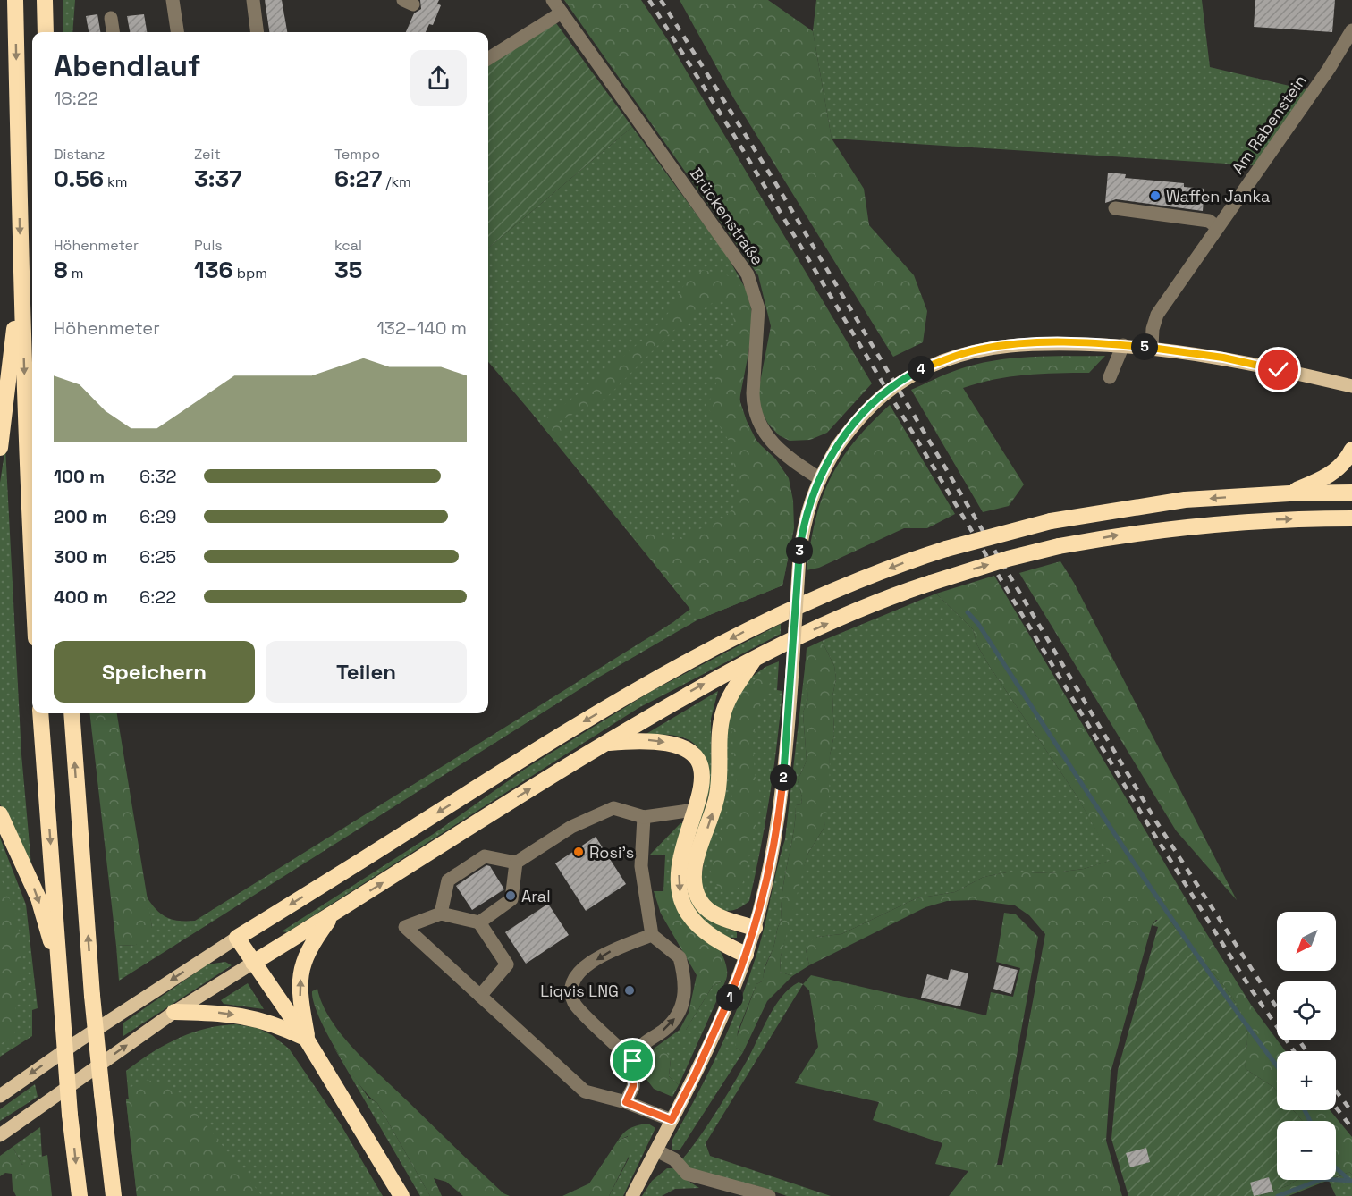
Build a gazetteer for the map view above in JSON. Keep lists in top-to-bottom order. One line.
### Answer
{"streets":{"street":["Am Rabenstein","Brückenstraße"]},"places":["Waffen Janka","Rosi's","Aral","Liqvis LNG"],"north":"bottom left","page":{"heading":["Abendlauf","18:22"],"stats":[["Distanz","0.56 km"],["Zeit","3:37"],["Tempo","6:27 /km"],["Höhenmeter","8 m"],["Puls","136 bpm"],["kcal","35"]],"chart":["Höhenmeter","132–140 m"],"pins":["5","4","3","2","1"],"list":[{"name":"100 m","note":"6:32"},{"name":"200 m","note":"6:29"},{"name":"300 m","note":"6:25"},{"name":"400 m","note":"6:22"}],"buttons":["Speichern","Teilen"],"map_buttons":["+","−"]}}
